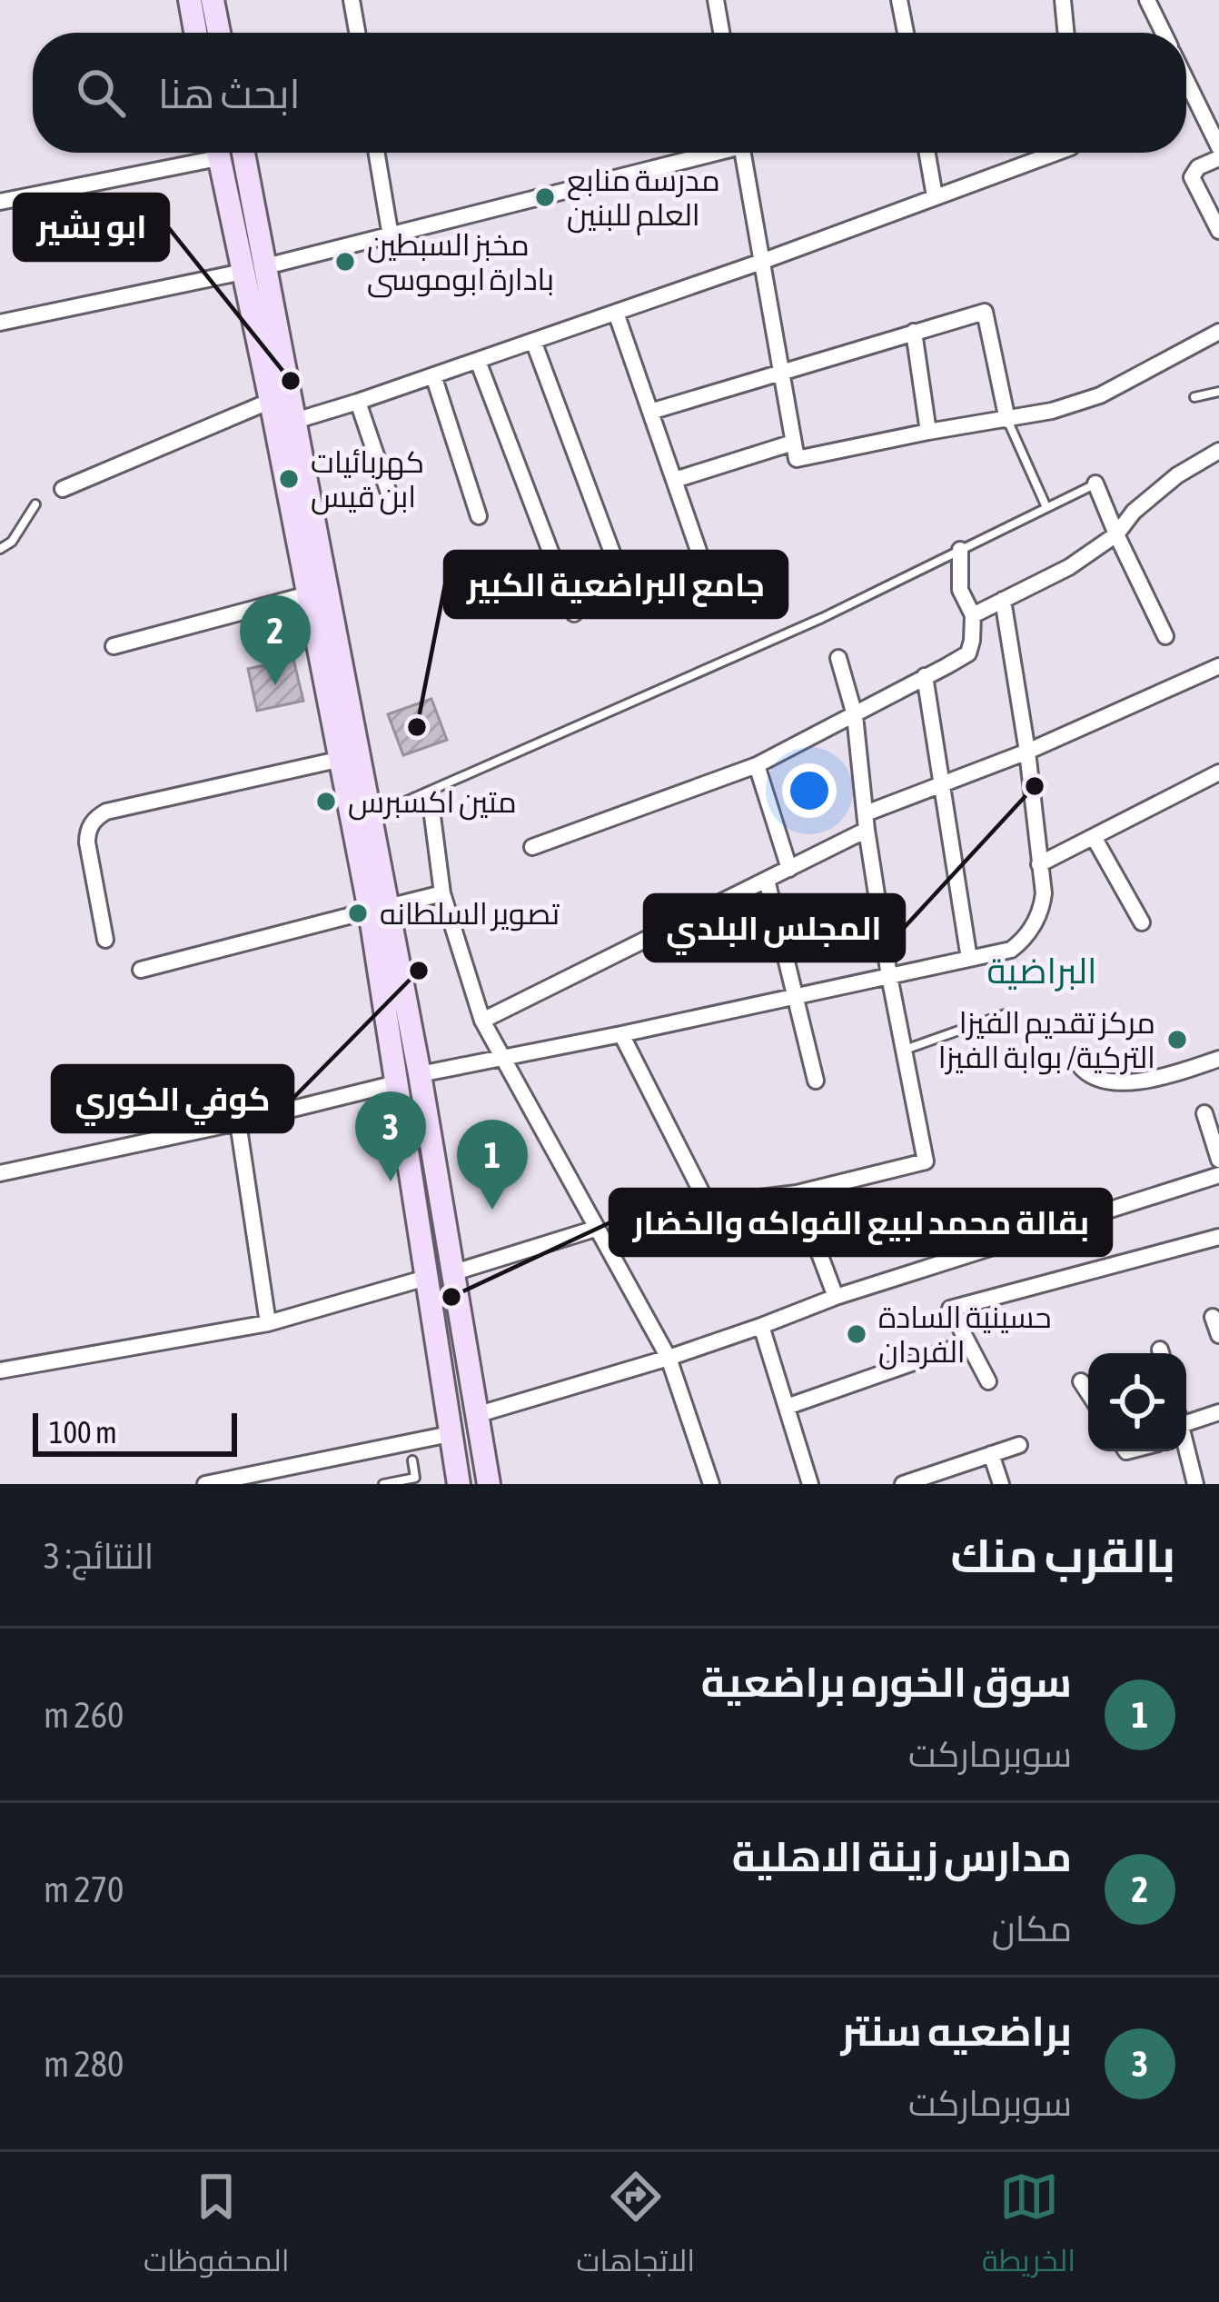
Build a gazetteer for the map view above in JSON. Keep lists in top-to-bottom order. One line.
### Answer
{"districts":["البراضية"],"places":["مدرسة منابع العلم للبنين","مخبز السبطين بادارة ابوموسى","ابو بشير","كهربائيات ابن قيس","جامع البراضعية الكبير","المجلس البلدي","متين اكسبرس","تصوير السلطانه","كوفي الكوري","مركز تقديم الفيزا التركية/ بوابة الفيزا","بقالة محمد لبيع الفواكه والخضار","حسينية السادة الفردان"],"scale_bar":"100 m","page":{"search":"ابحث هنا","pins":["2","3","1"],"scale":"100 m","heading":["بالقرب منك","النتائج: 3"],"list":[{"mark":"1","name":"سوق الخوره براضعية","note":"سوبرماركت","value":"260 m"},{"mark":"2","name":"مدارس زينة الاهلية","note":"مكان","value":"270 m"},{"mark":"3","name":"براضعيه سنتر","note":"سوبرماركت","value":"280 m"}],"nav":["الخريطة","الاتجاهات","المحفوظات"]}}
